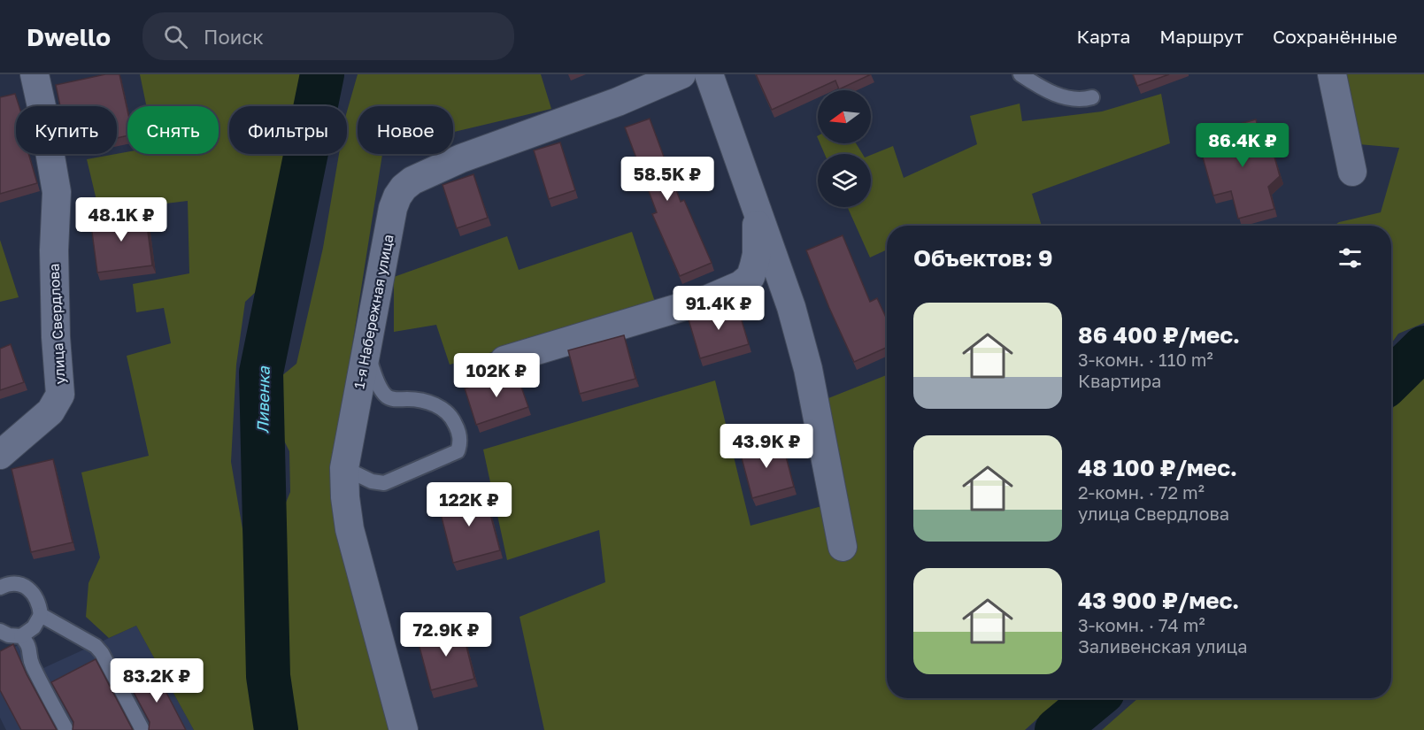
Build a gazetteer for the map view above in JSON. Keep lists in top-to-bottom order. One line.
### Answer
{"streets":{"street":["1-я Набережная улица","улица Свердлова"]},"water":["Ливенка"],"north":"left","page":{"header":"Dwello","search":"Поиск","nav":["Карта","Маршрут","Сохранённые"],"chip":["Купить","Снять","Фильтры","Новое"],"price":["86.4K ₽","58.5K ₽","48.1K ₽","91.4K ₽","102K ₽","43.9K ₽","122K ₽","72.9K ₽","83.2K ₽"],"heading":"Объектов: 9","list":[{"name":"86 400 ₽/мес.","note":"3-комн. · 110 m² · Квартира"},{"name":"48 100 ₽/мес.","note":"2-комн. · 72 m² · улица Свердлова"},{"name":"43 900 ₽/мес.","note":"3-комн. · 74 m² · Заливенская улица"}]}}
